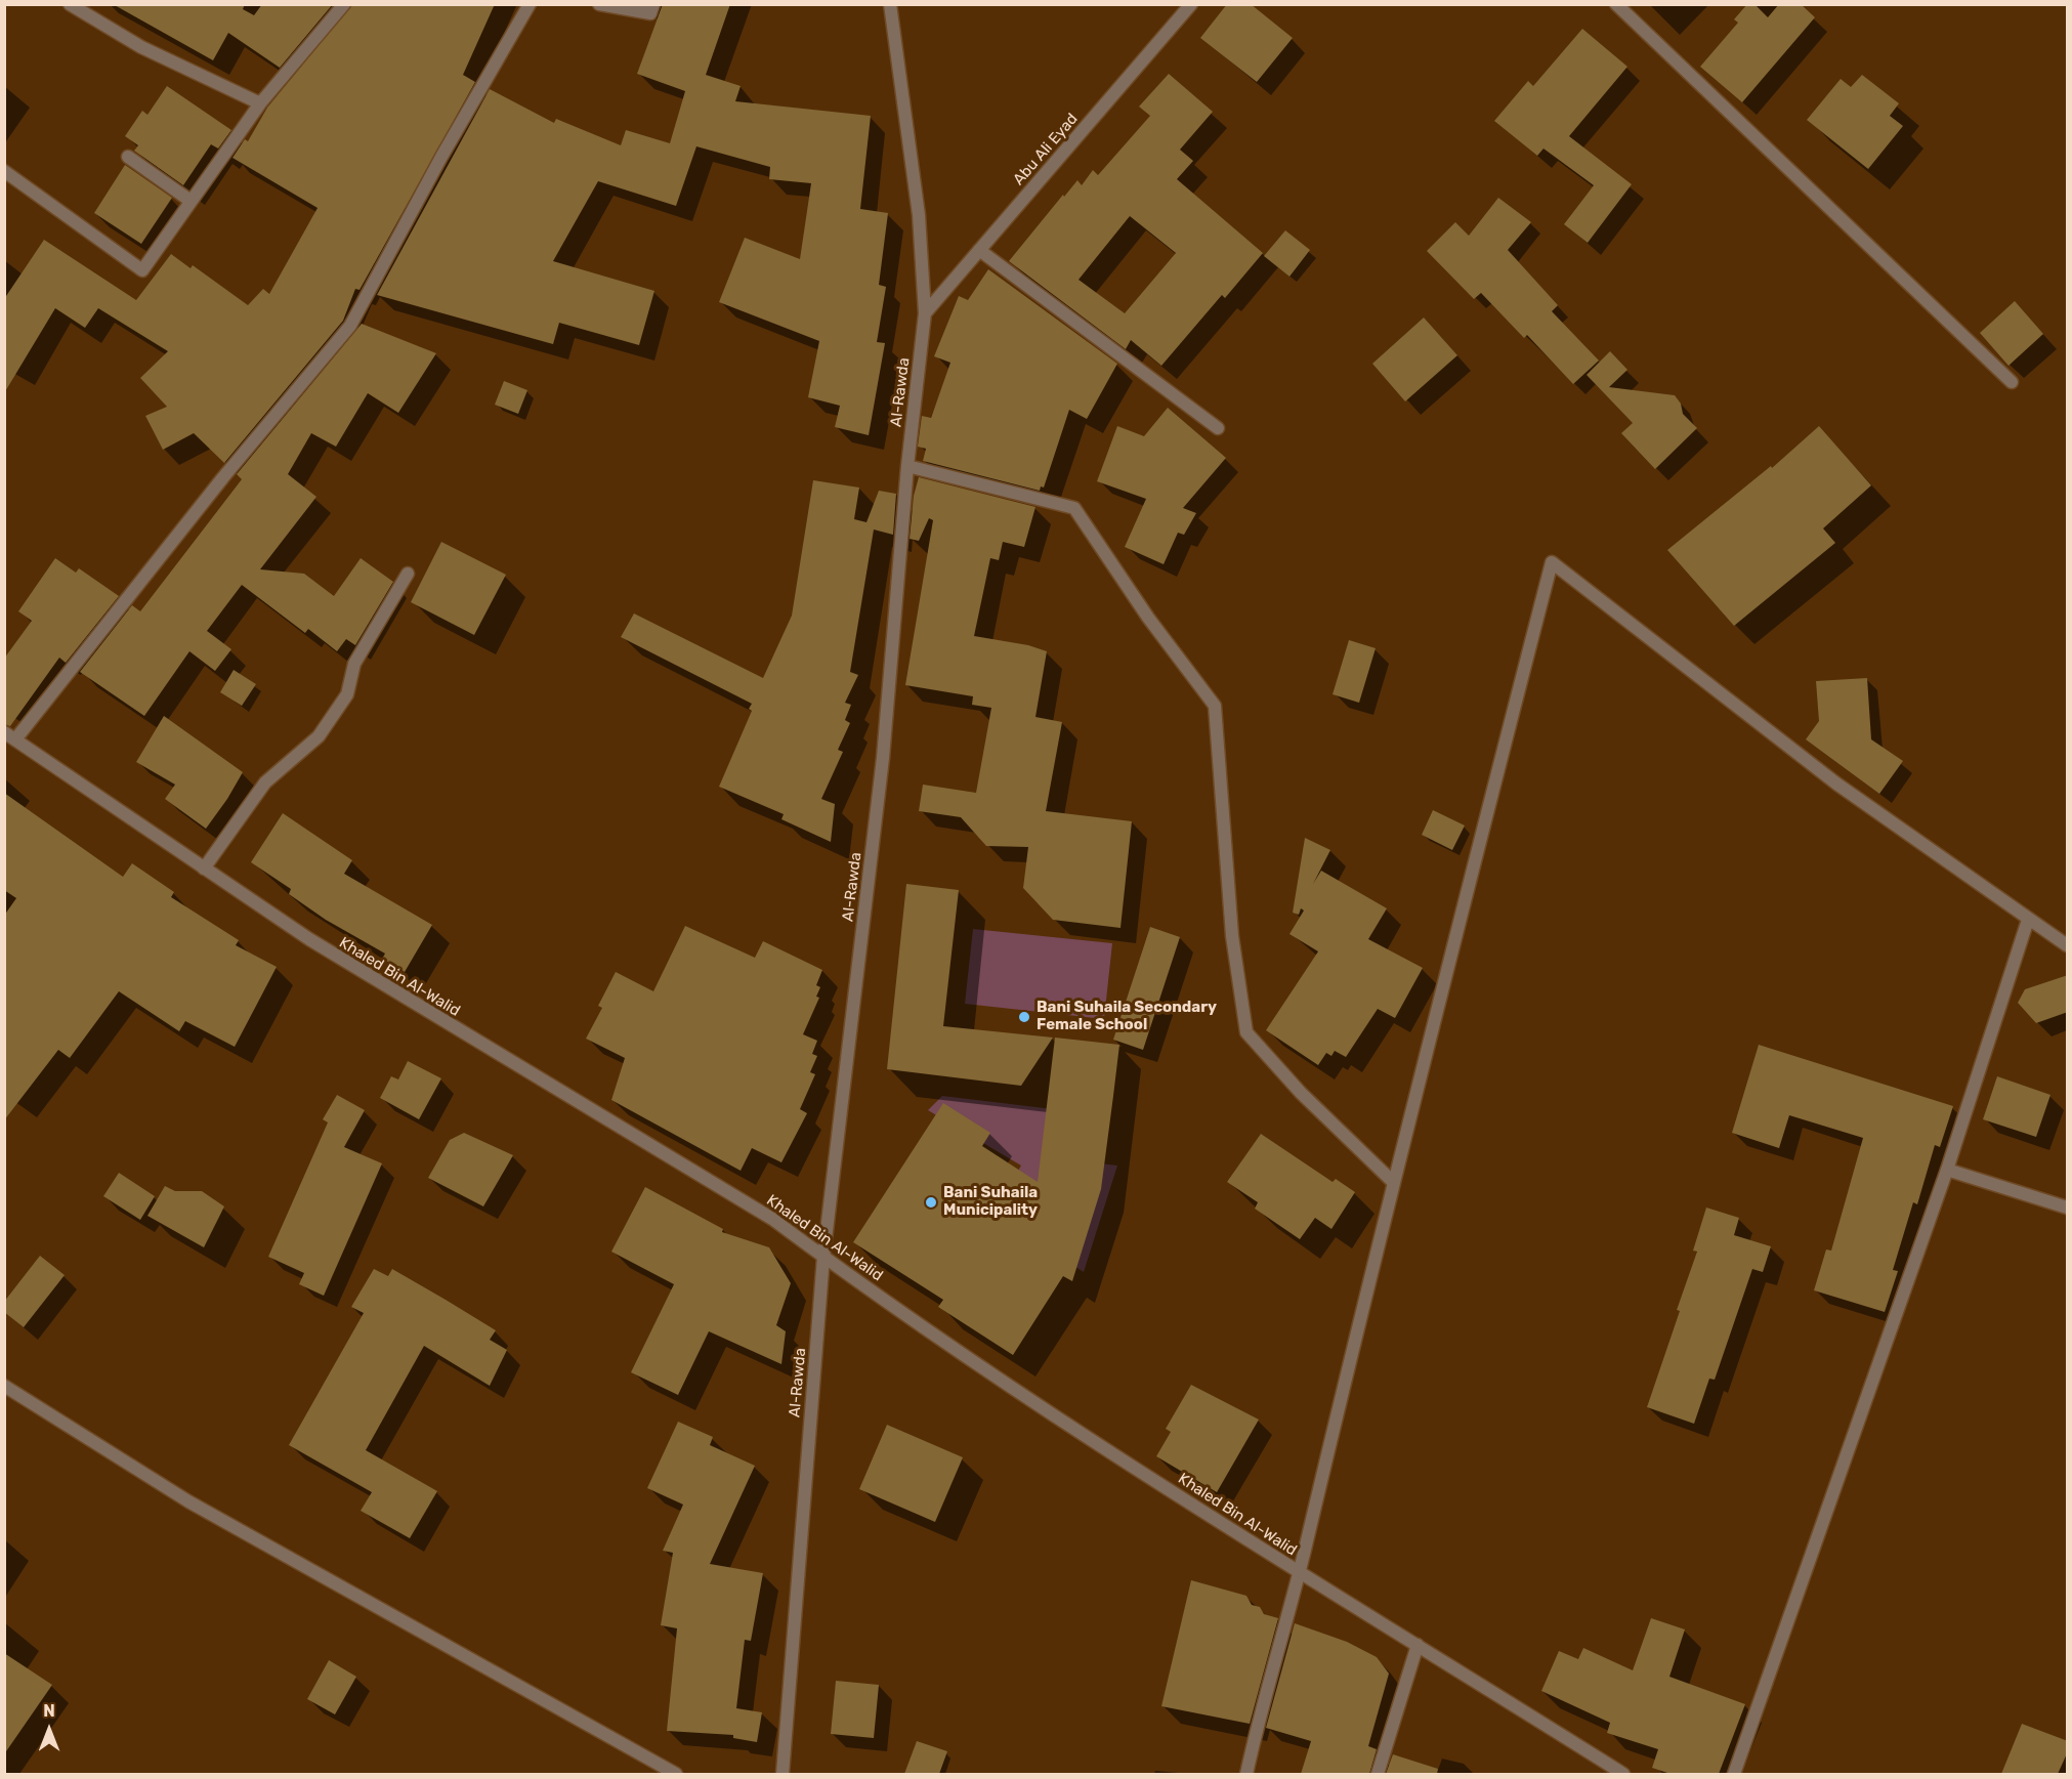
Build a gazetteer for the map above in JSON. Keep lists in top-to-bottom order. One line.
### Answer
{"streets":{"street":["Abu Ali Eyad","Al-Rawda","Khaled Bin Al-Walid"]},"crossings":[["Abu Ali Eyad","Al-Rawda"],["Al-Rawda","Khaled Bin Al-Walid"]],"places":["Bani Suhaila Secondary Female School","Bani Suhaila Municipality"],"north":"top"}
